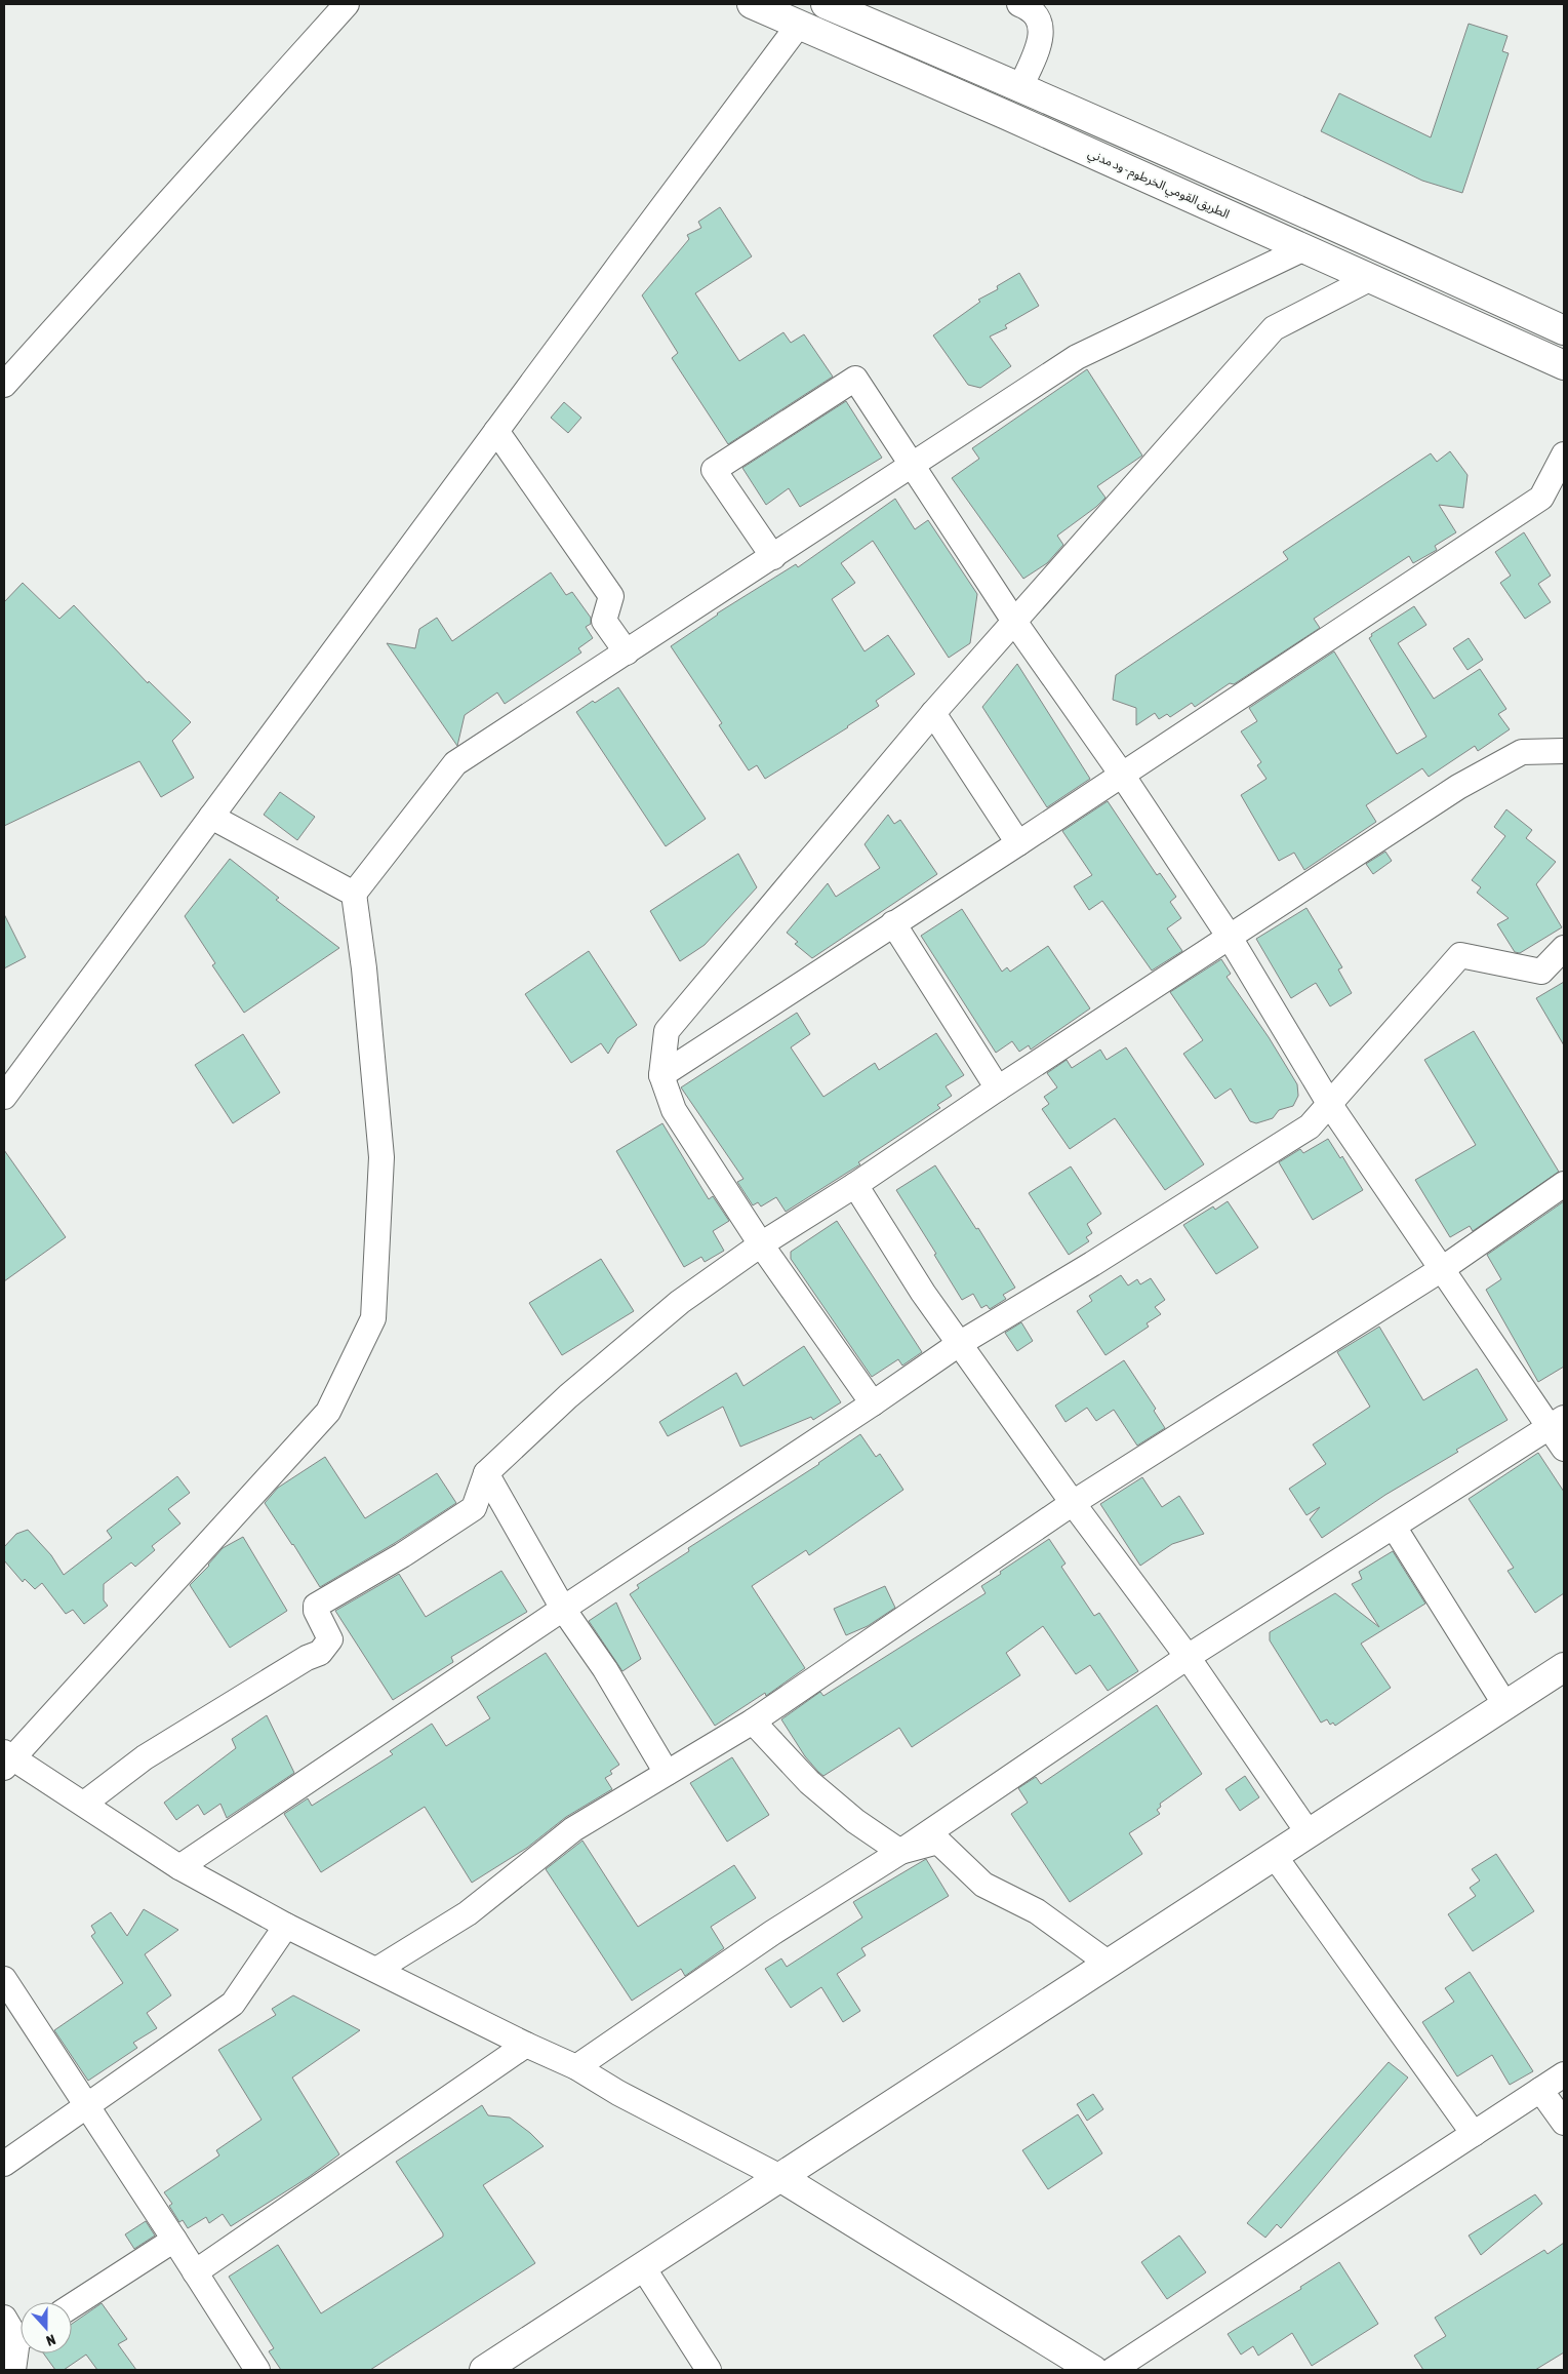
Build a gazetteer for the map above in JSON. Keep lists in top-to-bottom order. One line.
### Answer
{"streets":{"main road":["الطريق القومي الخرطوم - ود مدني"]},"north":"bottom"}
